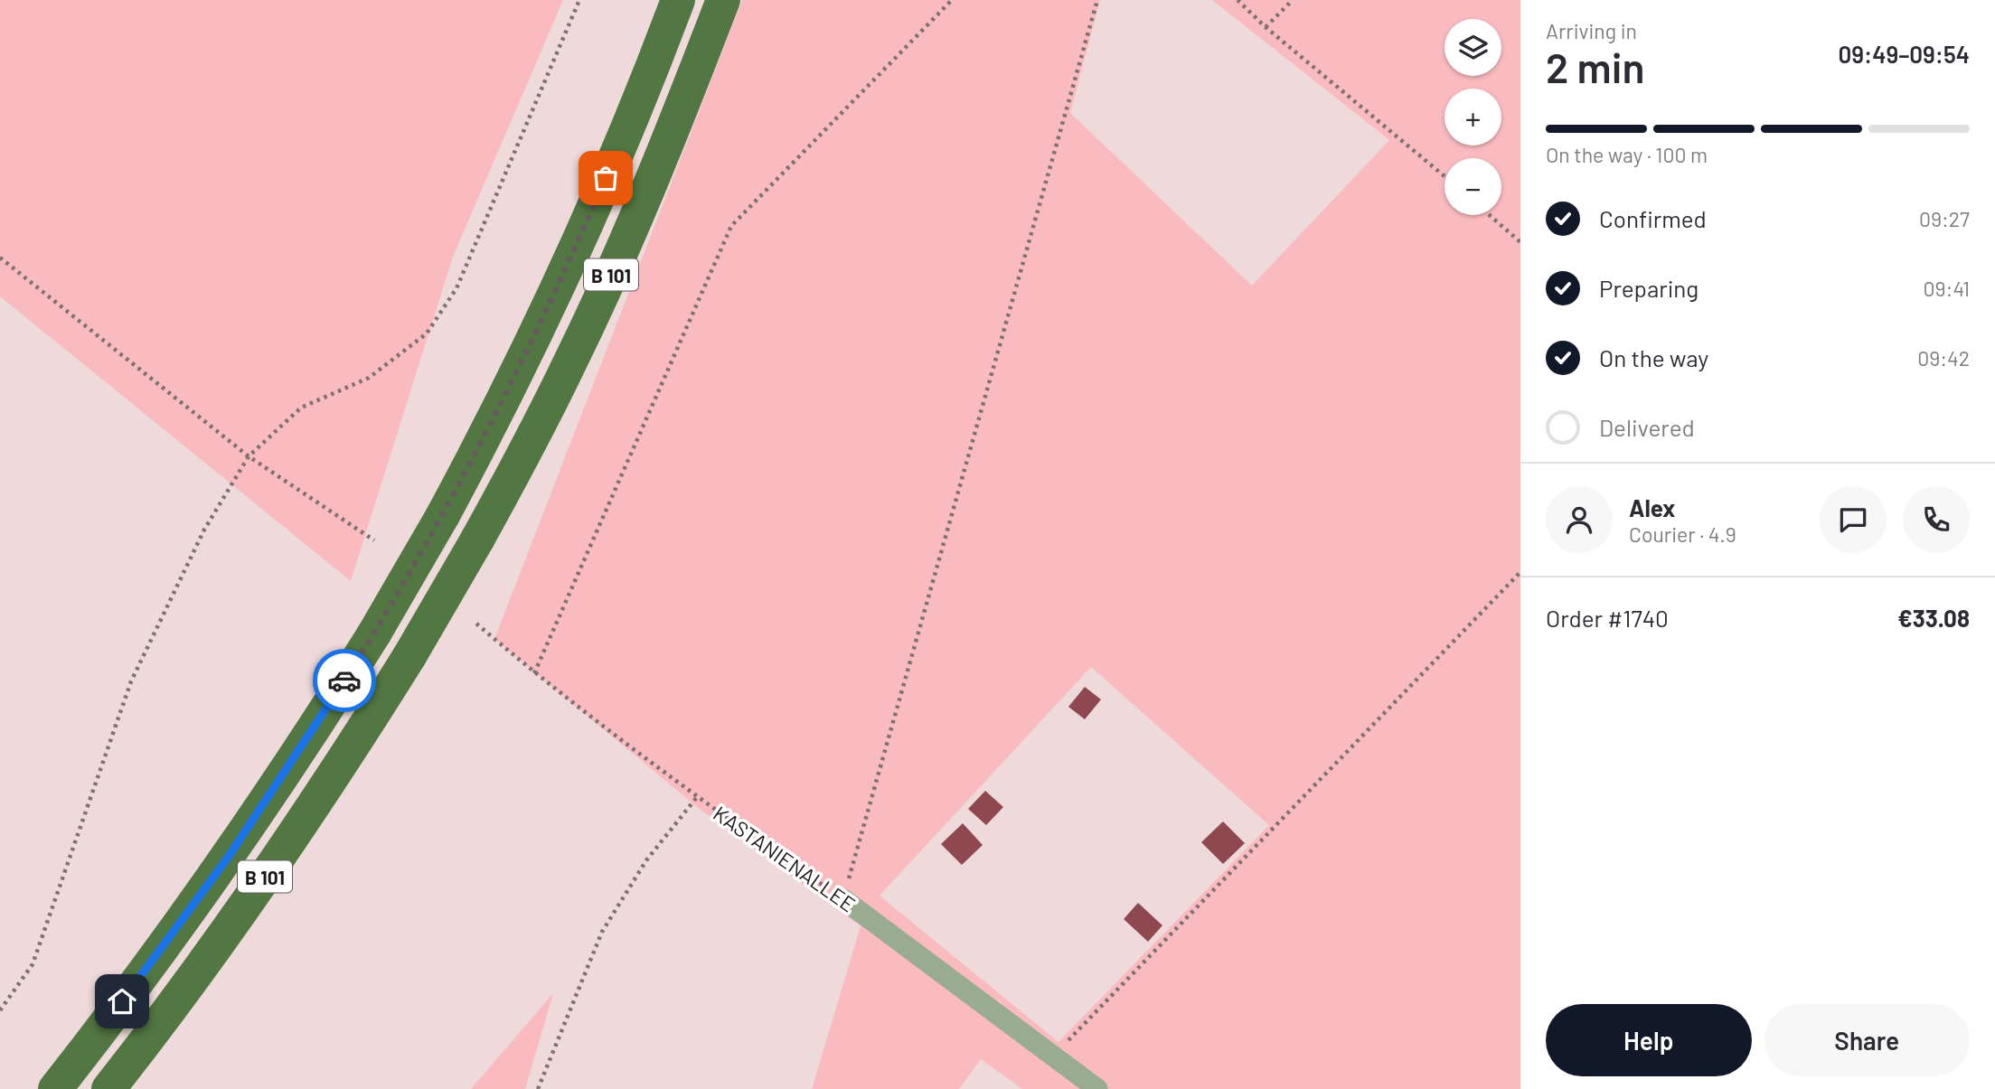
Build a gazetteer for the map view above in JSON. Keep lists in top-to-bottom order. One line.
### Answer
{"streets":{"highway":["B 101"],"street":["KASTANIENALLEE"]},"page":{"heading":["2 min","Arriving in","09:49–09:54"],"panel":["Alex","Courier · 4.9","Order #1740","€33.08"],"map_buttons":["+","−"],"bar":"On the way · 100 m","list":[["Confirmed","09:27"],["Preparing","09:41"],["On the way","09:42"],"Delivered"],"buttons":["Help","Share"]}}
